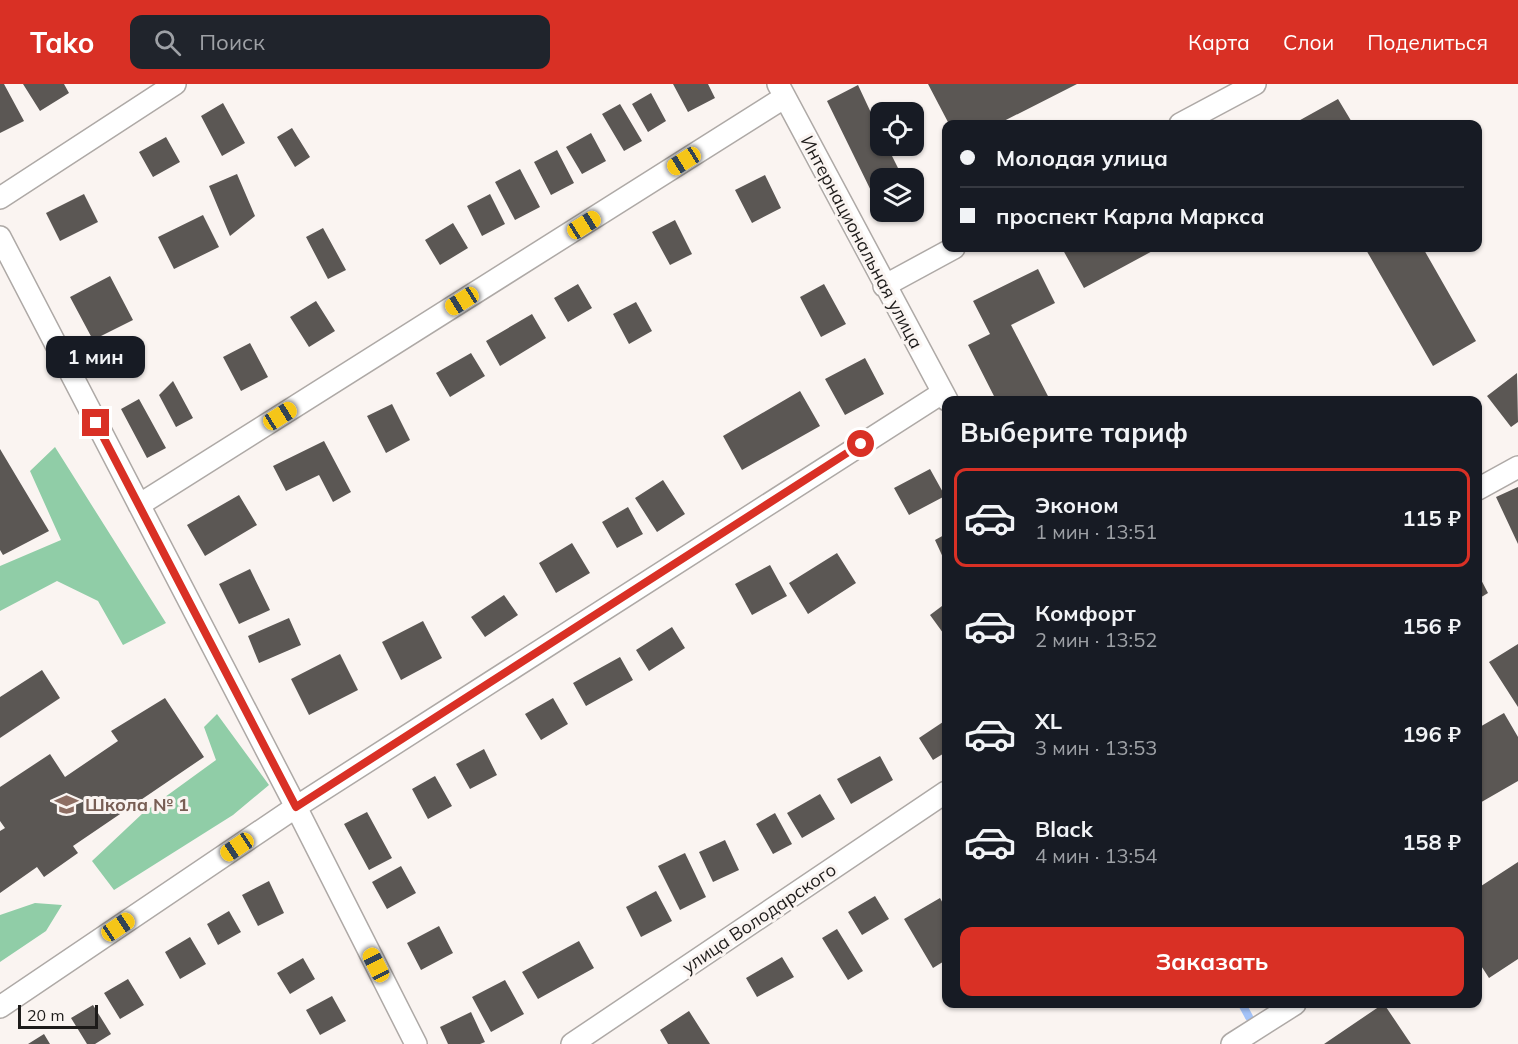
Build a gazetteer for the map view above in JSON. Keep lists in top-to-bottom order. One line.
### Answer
{"streets":{"street":["Интернациональная улица","улица Володарского"]},"places":{"school or university":["Школа № 1"]},"scale_bar":"20 m","page":{"header":"Tako","search":"Поиск","nav":["Карта","Слои","Поделиться"],"banner":["Молодая улица","проспект Карла Маркса"],"bubble":"1 мин","heading":"Выберите тариф","list":[{"name":"Эконом","note":"1 мин · 13:51","value":"115 ₽"},{"name":"Комфорт","note":"2 мин · 13:52","value":"156 ₽"},{"name":"XL","note":"3 мин · 13:53","value":"196 ₽"},{"name":"Black","note":"4 мин · 13:54","value":"158 ₽"}],"buttons":"Заказать","scale":"20 m"}}
